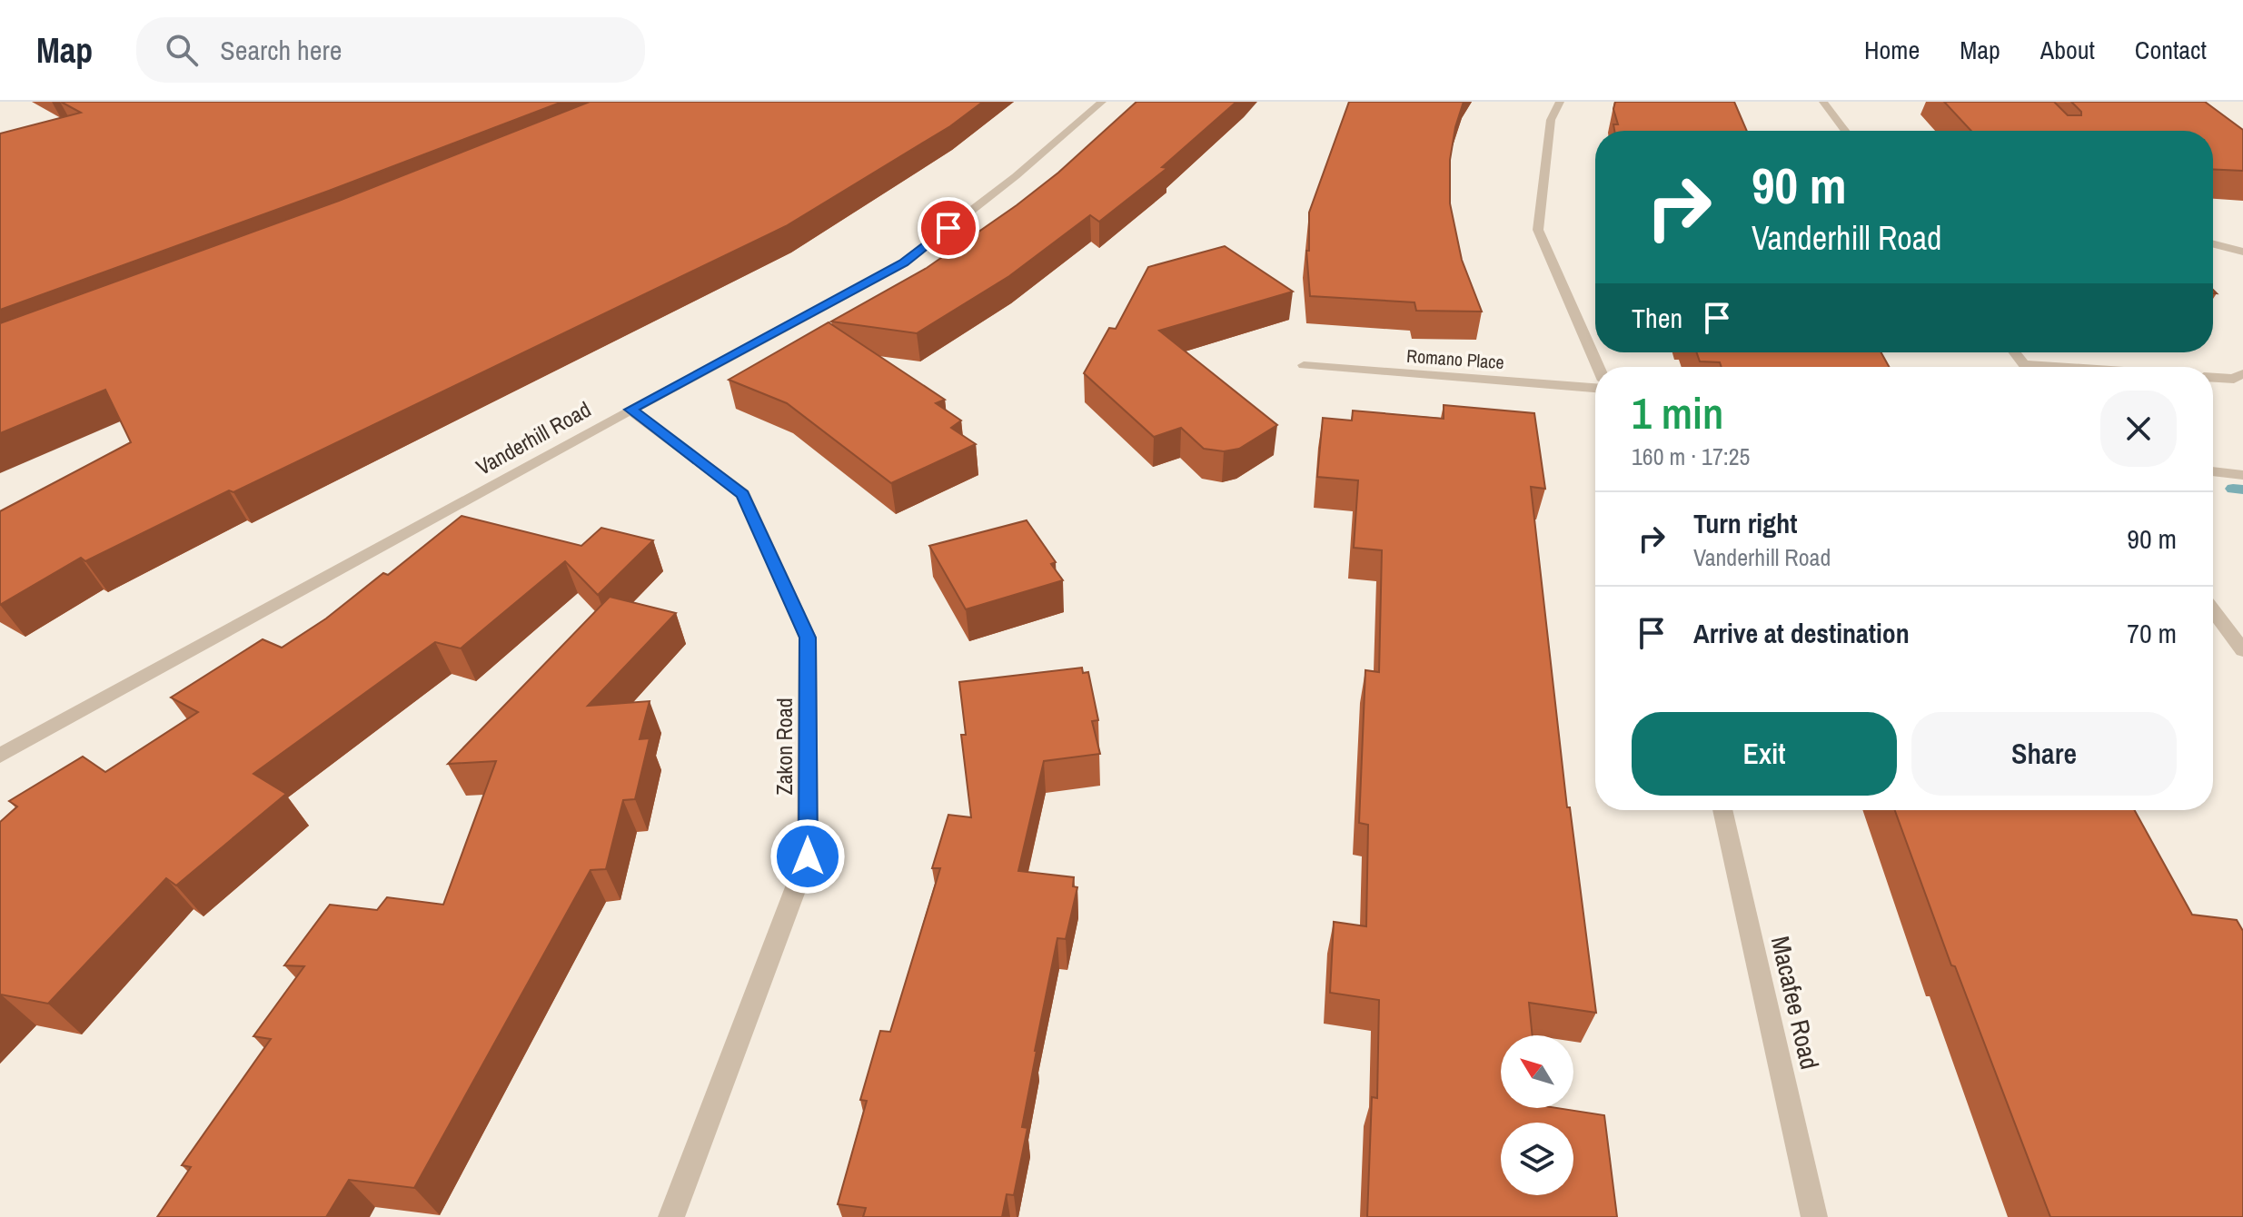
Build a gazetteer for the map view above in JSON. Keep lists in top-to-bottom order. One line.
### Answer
{"streets":{"street":["Romano Place","Vanderhill Road","Zakon Road","Macafee Road"]},"crossings":[["Vanderhill Road","Zakon Road"]],"north":"top left","page":{"header":"Map","search":"Search here","nav":["Home","Map","About","Contact"],"turn":["90 m","Vanderhill Road"],"then":"Then","heading":["1 min","160 m · 17:25"],"list":[{"name":"Turn right","note":"Vanderhill Road","value":"90 m"},{"name":"Arrive at destination","value":"70 m"}],"buttons":["Exit","Share"]}}
